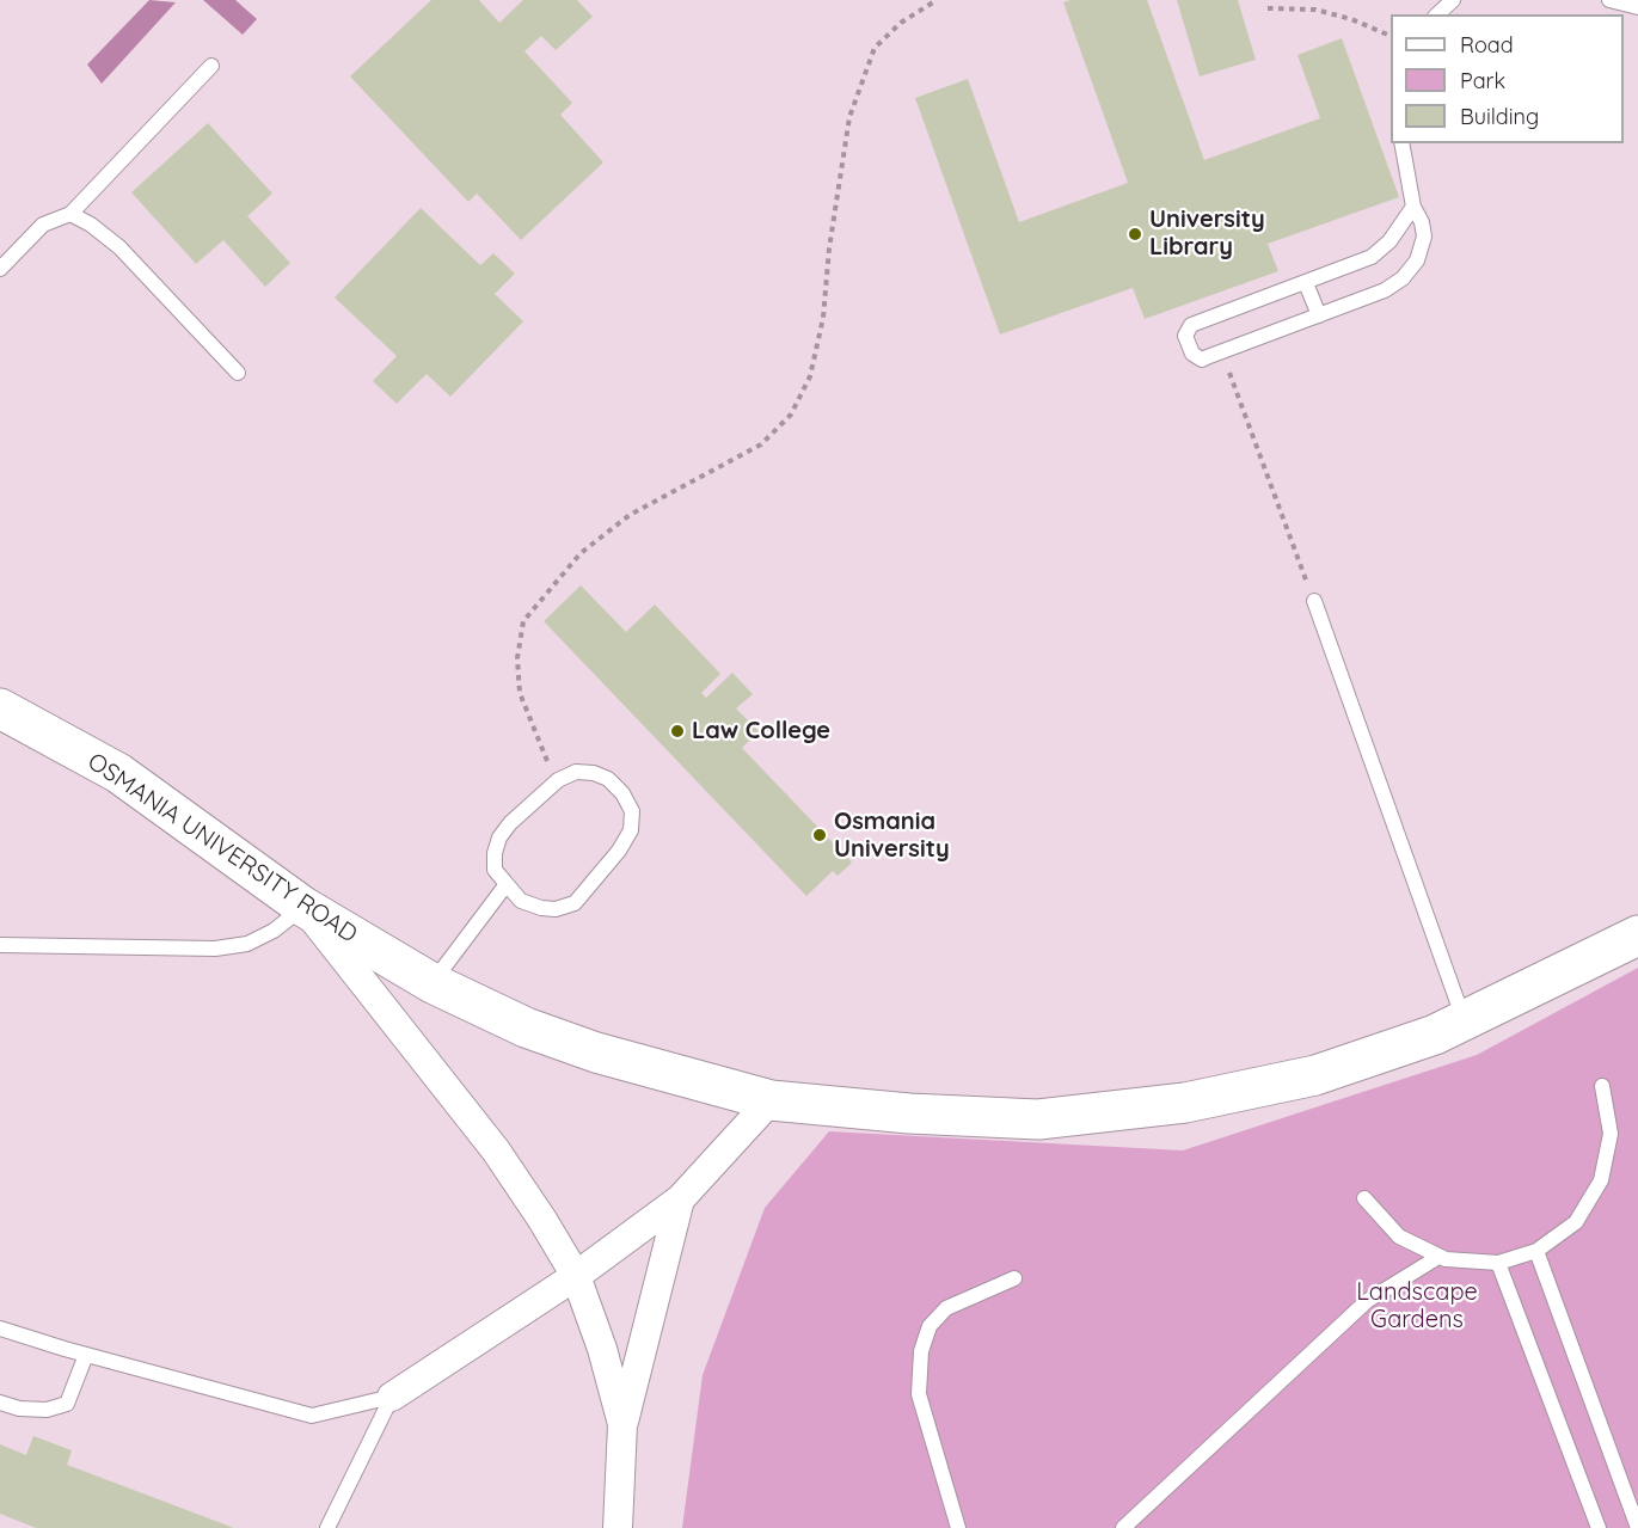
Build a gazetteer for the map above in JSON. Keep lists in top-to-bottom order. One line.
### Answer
{"streets":{"main road":["OSMANIA UNIVERSITY ROAD"]},"parks":["Landscape Gardens"],"places":["University Library","Law College","Osmania University"],"legend":["Road","Park","Building"]}
